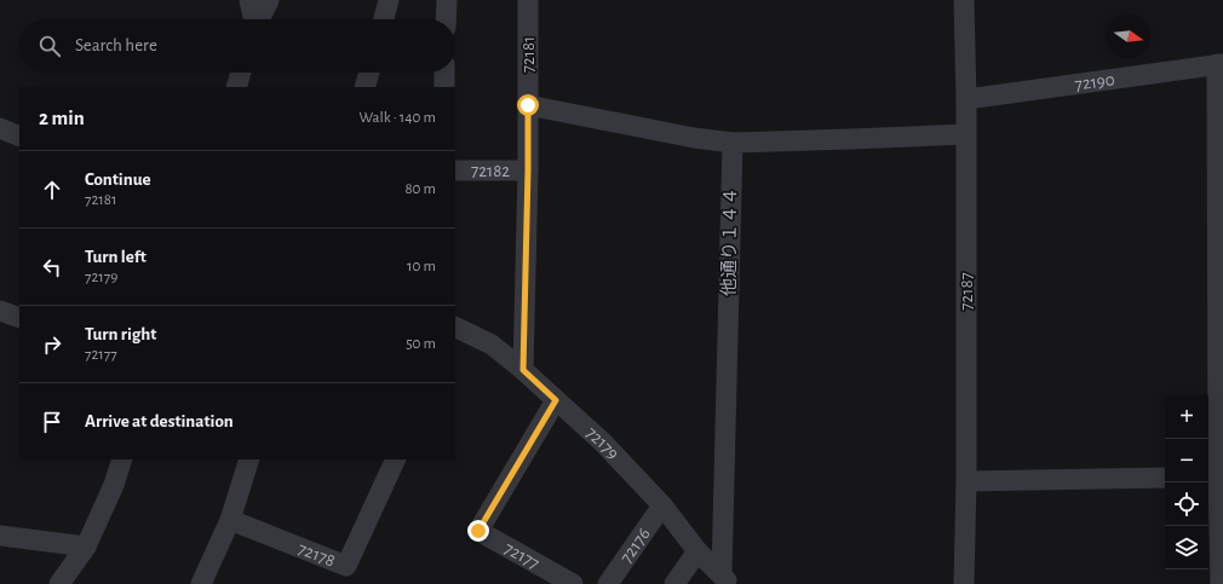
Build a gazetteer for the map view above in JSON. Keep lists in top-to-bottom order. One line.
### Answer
{"streets":{"street":["72181","72190","72182","他通り１４４","72187","72179","72176","72178","72177"]},"crossings":[["72181","72182"],["72181","72179"],["72190","72187"],["他通り１４４","72179"],["72179","72176"],["72179","72177"]],"north":"right","page":{"search":"Search here","heading":["2 min","Walk · 140 m"],"list":[["Continue","72181","80 m"],["Turn left","72179","10 m"],["Turn right","72177","50 m"],"Arrive at destination"],"map_buttons":["+","−"]}}
